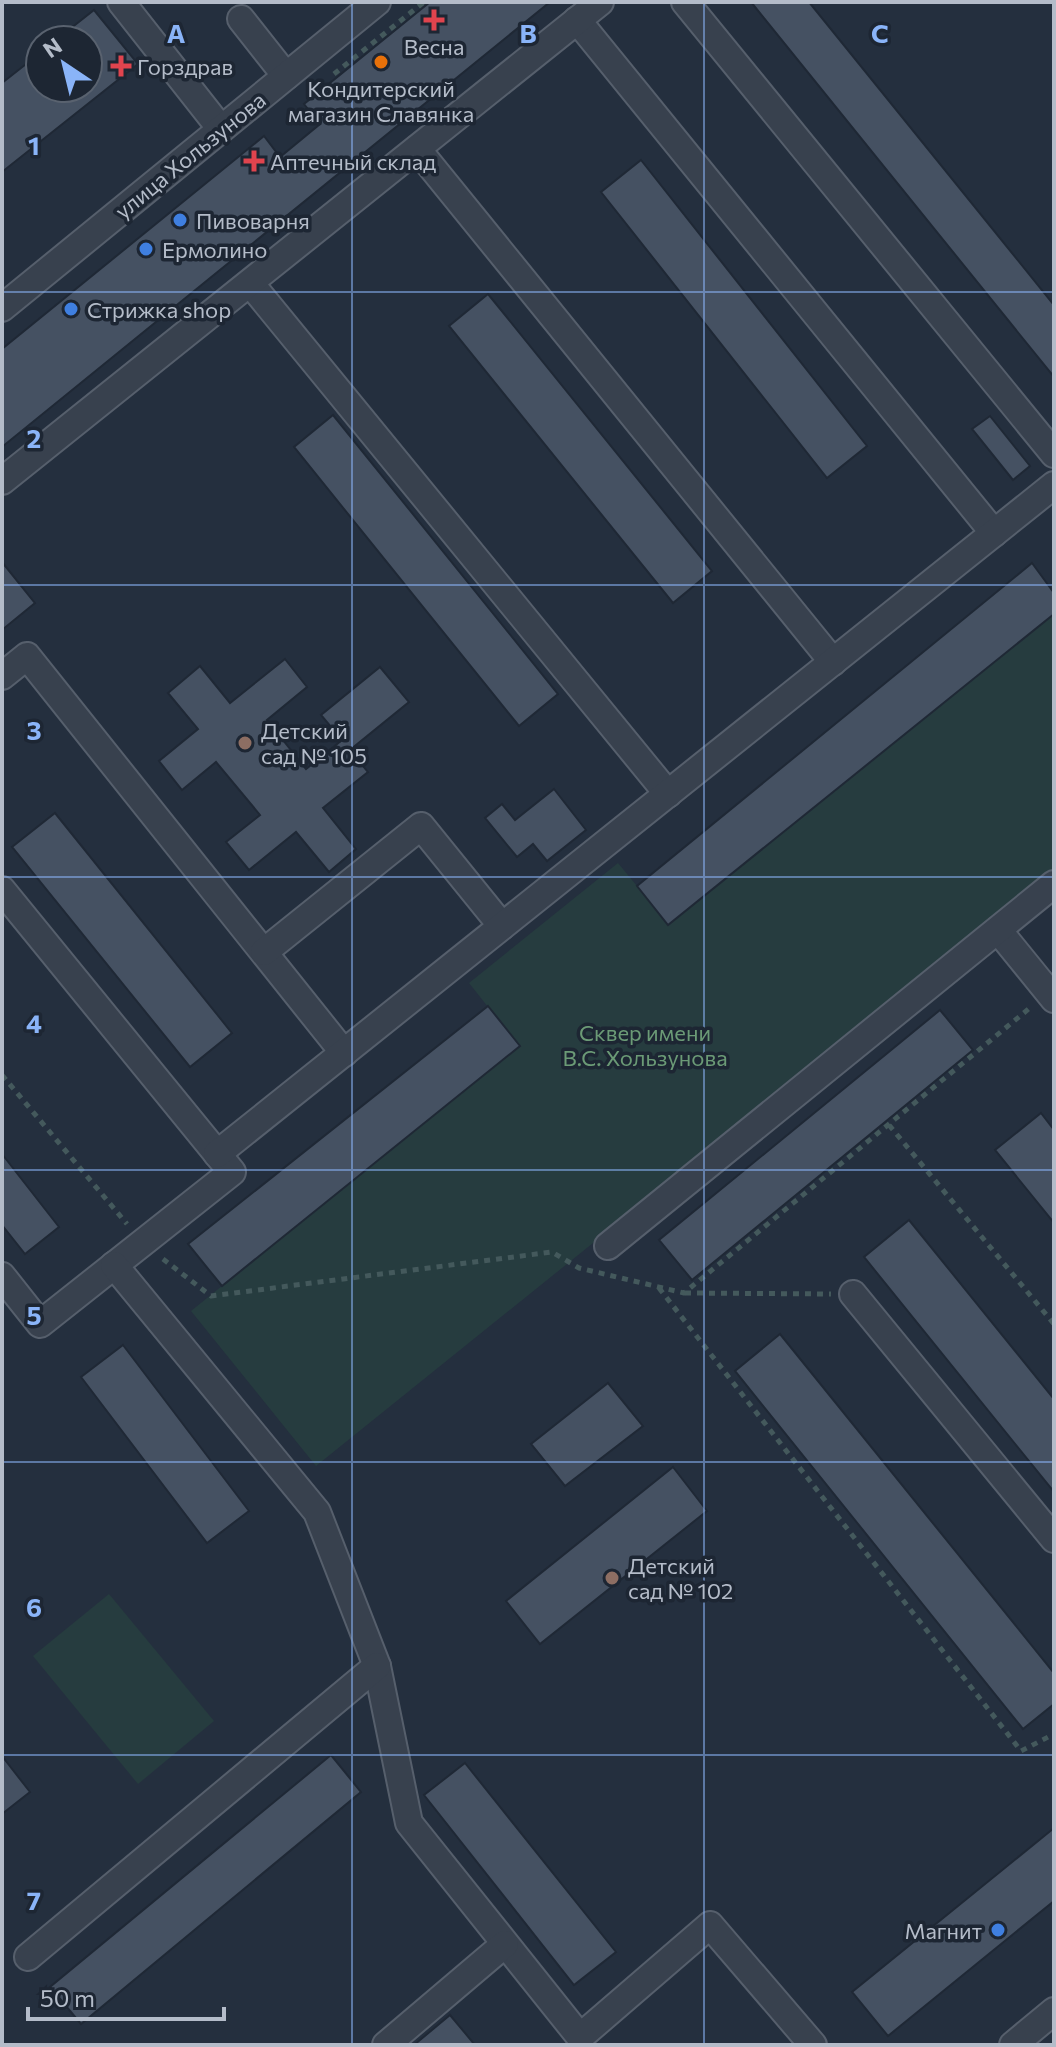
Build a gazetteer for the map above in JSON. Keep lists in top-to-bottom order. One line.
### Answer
{"streets":{"street":["улица Хользунова"]},"parks":["Сквер имени В.С. Хользунова"],"places":{"health":["Весна","Горздрав","Аптечный склад"],"other":["Кондитерский магазин Славянка","Пивоварня","Ермолино","Стрижка shop","Детский сад № 105","Детский сад № 102","Магнит"]},"scale_bar":"50 m","north":"top left","grid":{"columns":["A","B","C"],"rows":["1","2","3","4","5","6","7"]}}
